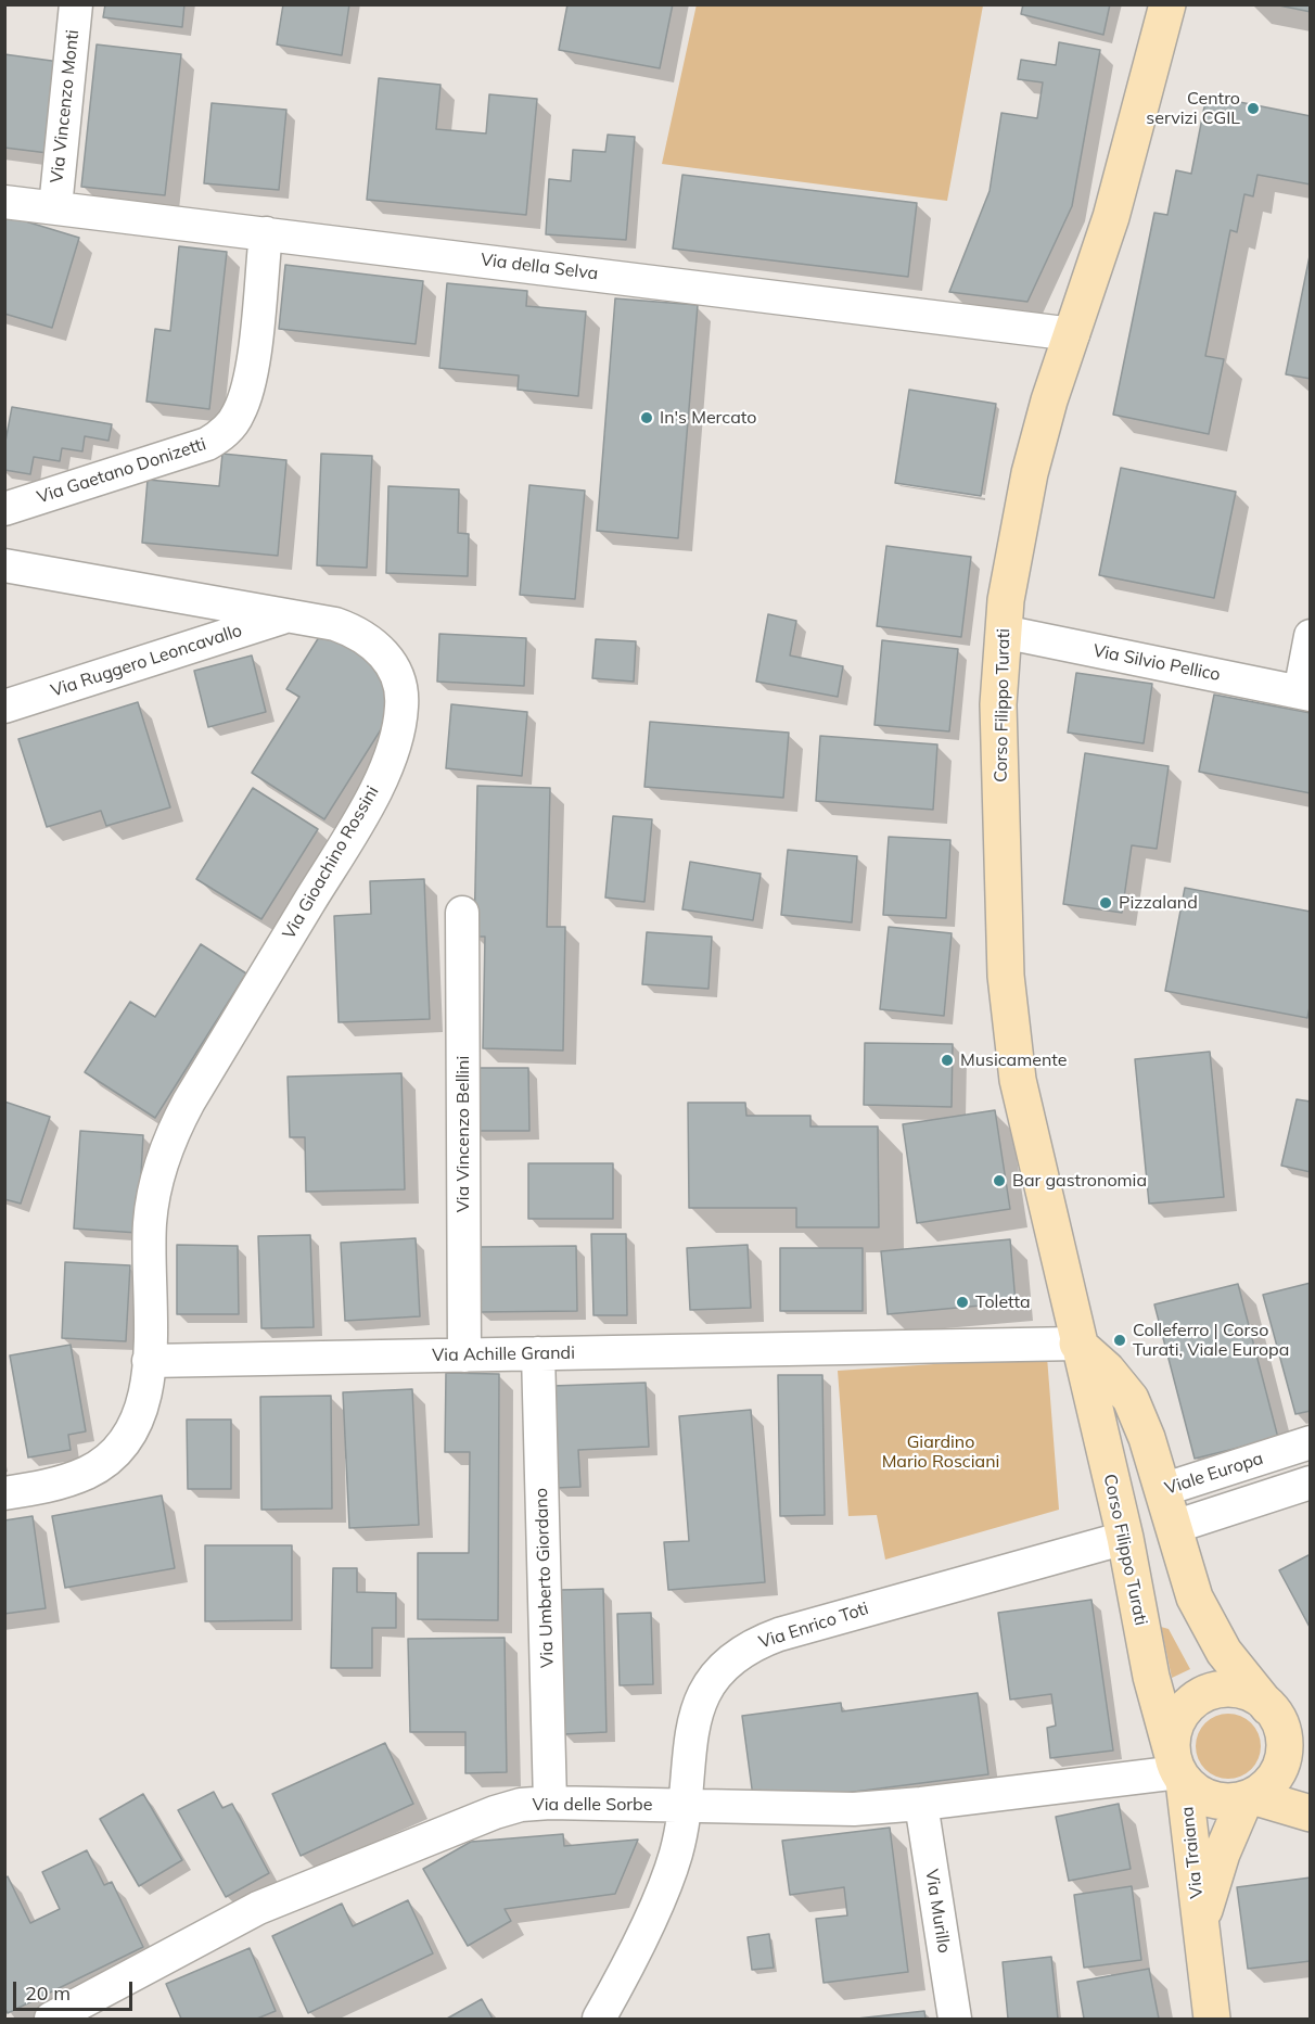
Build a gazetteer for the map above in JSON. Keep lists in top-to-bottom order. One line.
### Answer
{"streets":{"main road":["Corso Filippo Turati","Viale Europa","Via Traiana"],"street":["Via Vincenzo Monti","Via della Selva","Via Gaetano Donizetti","Via Ruggero Leoncavallo","Via Silvio Pellico","Via Gioachino Rossini","Via Vincenzo Bellini","Via Achille Grandi","Via Umberto Giordano","Via Enrico Toti","Via delle Sorbe","Via Murillo"]},"crossings":[["Via Vincenzo Monti","Via della Selva"],["Via della Selva","Via Gaetano Donizetti"],["Via della Selva","Corso Filippo Turati"],["Via Ruggero Leoncavallo","Via Gioachino Rossini"],["Via Silvio Pellico","Corso Filippo Turati"],["Corso Filippo Turati","Via Achille Grandi"],["Corso Filippo Turati","Viale Europa"],["Corso Filippo Turati","Via Enrico Toti"],["Corso Filippo Turati","Via delle Sorbe"],["Corso Filippo Turati","Via Traiana"],["Via Gioachino Rossini","Via Achille Grandi"],["Via Vincenzo Bellini","Via Achille Grandi"],["Via Achille Grandi","Via Umberto Giordano"],["Viale Europa","Via Enrico Toti"],["Via Umberto Giordano","Via delle Sorbe"],["Via Enrico Toti","Via delle Sorbe"],["Via delle Sorbe","Via Traiana"],["Via delle Sorbe","Via Murillo"]],"parks":["Giardino Mario Rosciani"],"places":["Centro servizi CGIL","In's Mercato","Pizzaland","Musicamente","Bar gastronomia","Toletta","Colleferro | Corso Turati, Viale Europa"],"scale_bar":"20 m"}
